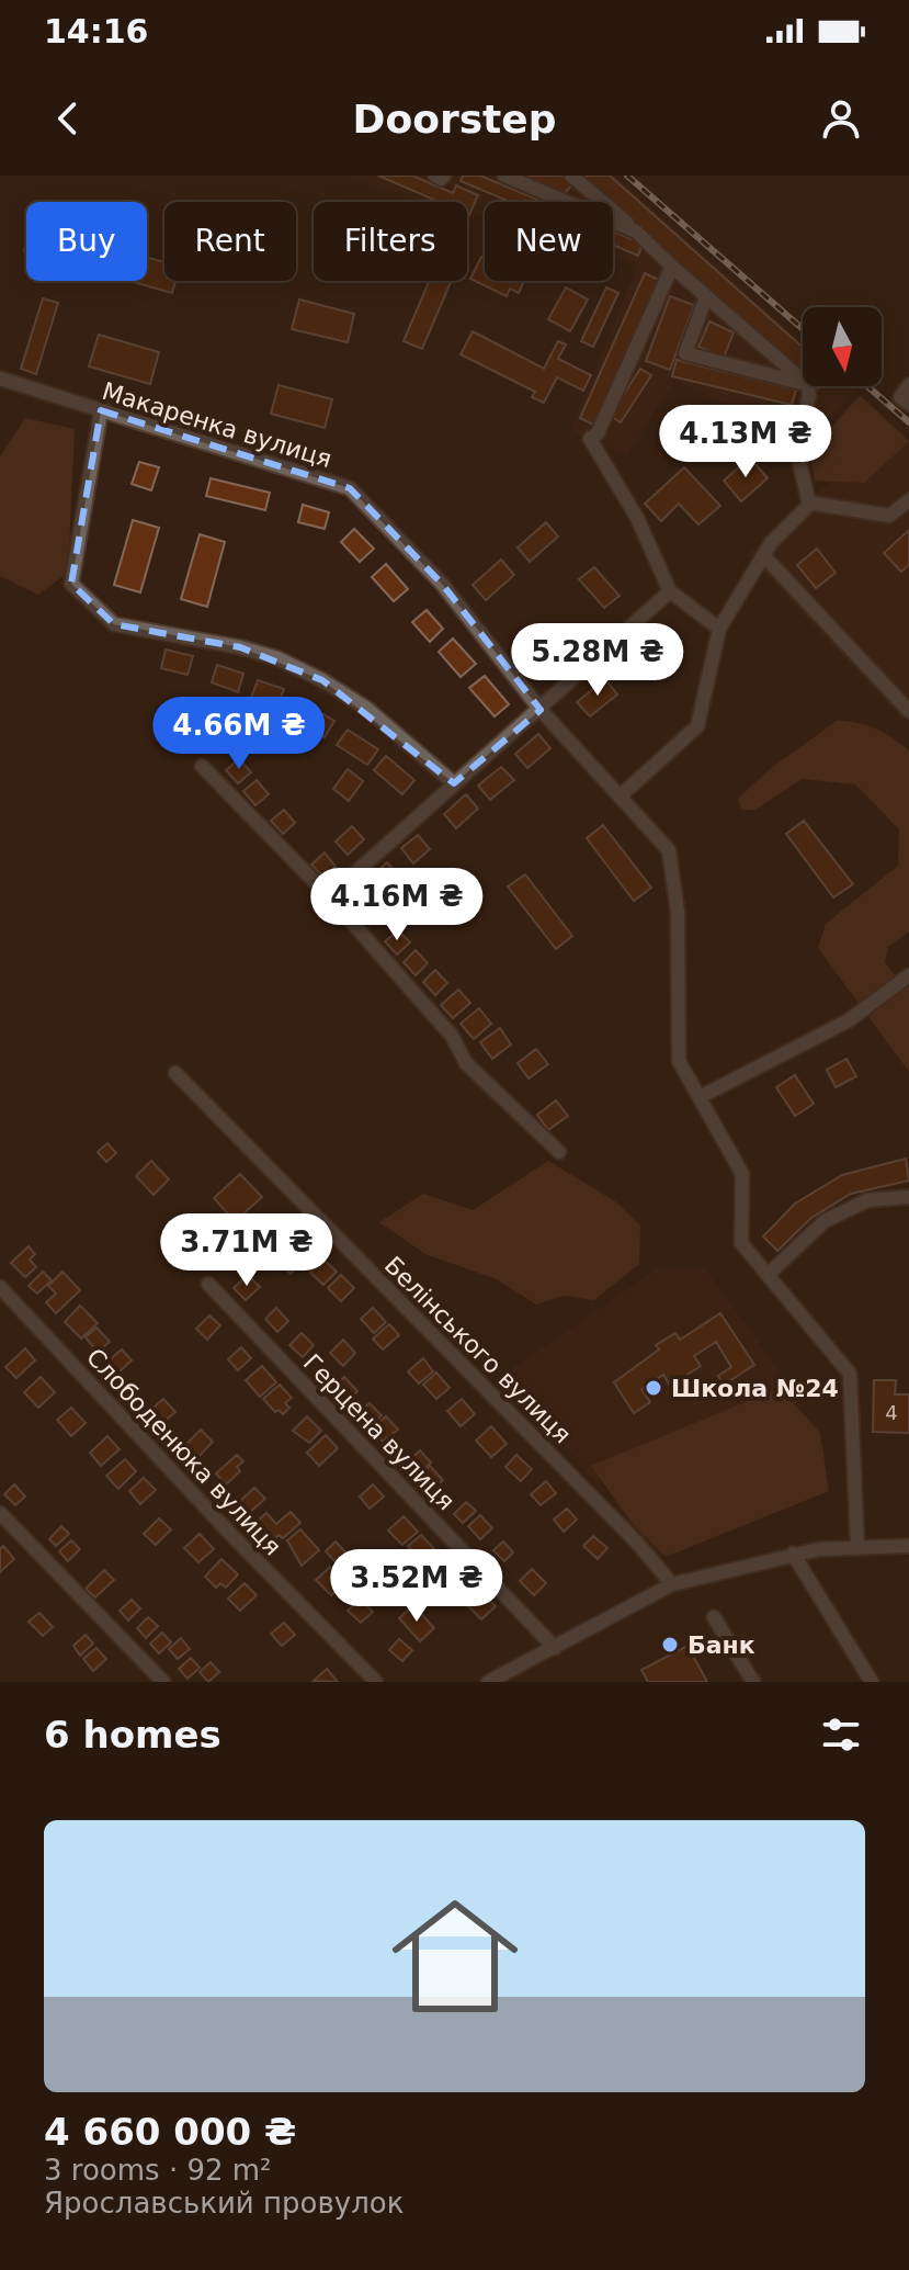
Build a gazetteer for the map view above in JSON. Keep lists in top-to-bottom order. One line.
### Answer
{"streets":{"street":["Макаренка вулиця","Белінського вулиця","Герцена вулиця","Слободенюка вулиця"]},"places":["Школа №24","Банк"],"house_numbers":["4"],"north":"bottom","page":{"status":"14:16","header":"Doorstep","chip":["Buy","Rent","Filters","New"],"price":["4.13M ₴","5.28M ₴","4.66M ₴","4.16M ₴","3.71M ₴","3.52M ₴"],"heading":"6 homes","list":[{"name":"4 660 000 ₴","note":"3 rooms · 92 m² · Ярославський провулок"}]}}
